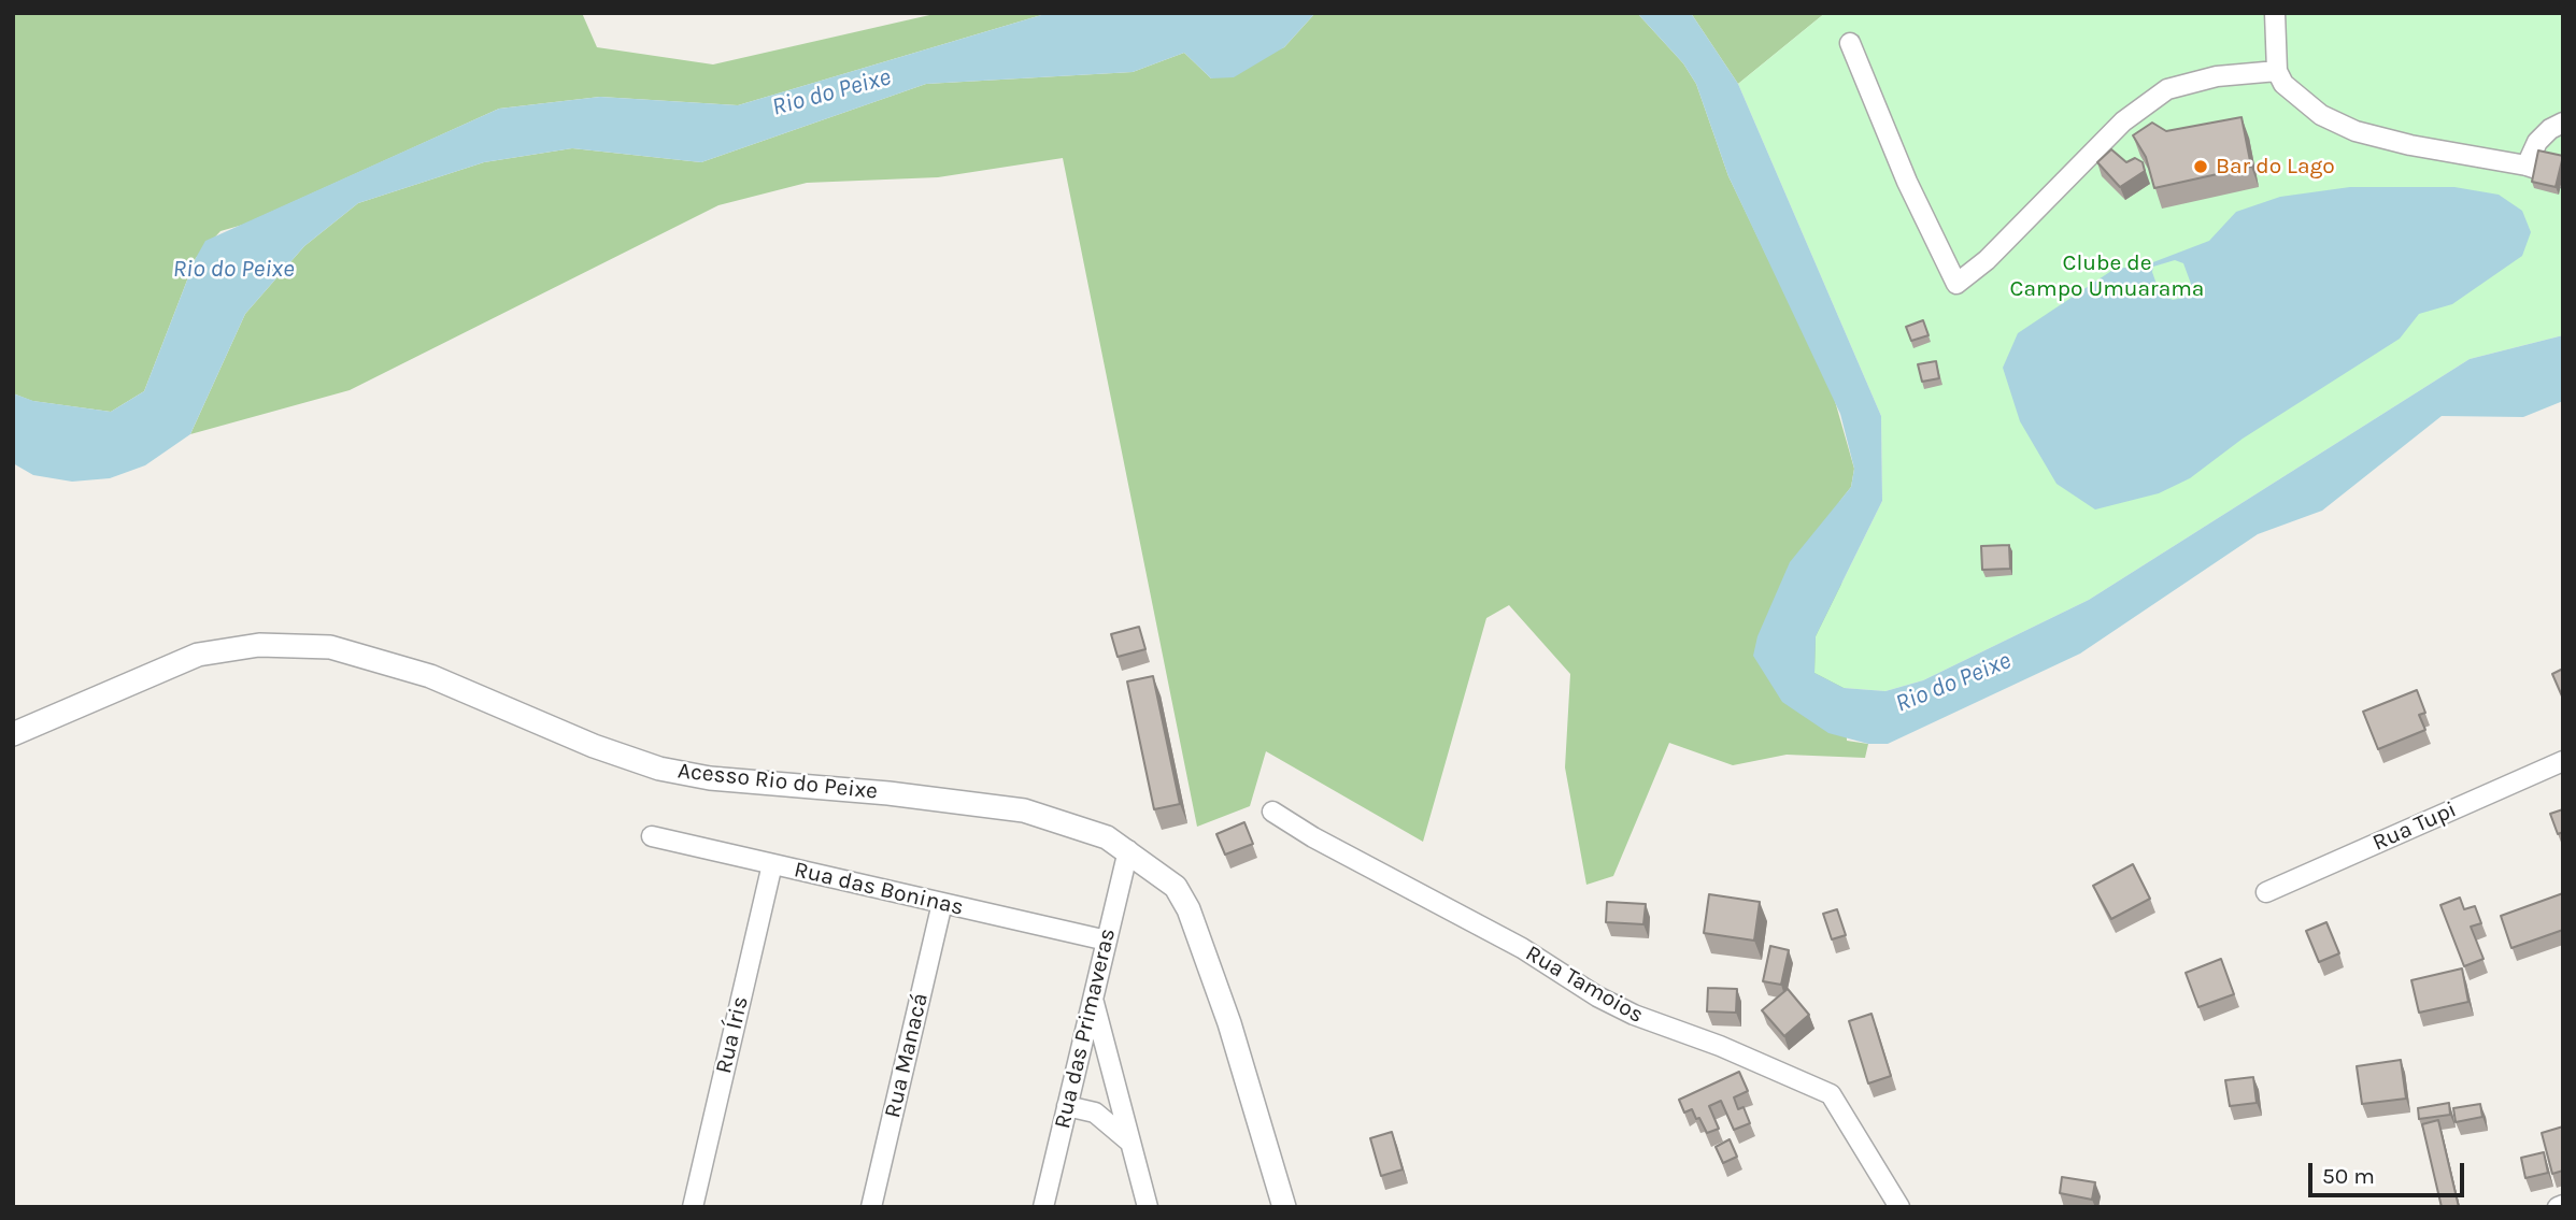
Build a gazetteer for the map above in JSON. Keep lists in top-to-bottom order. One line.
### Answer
{"streets":{"street":["Acesso Rio do Peixe","Rua Tupi","Rua das Boninas","Rua Tamoios","Rua das Primaveras","Rua Íris","Rua Manacá"]},"crossings":[["Acesso Rio do Peixe","Rua das Primaveras"],["Rua das Boninas","Rua das Primaveras"],["Rua das Boninas","Rua Íris"],["Rua das Boninas","Rua Manacá"]],"water":["Rio do Peixe"],"parks":["Clube de Campo Umuarama"],"places":["Bar do Lago"],"scale_bar":"50 m"}
